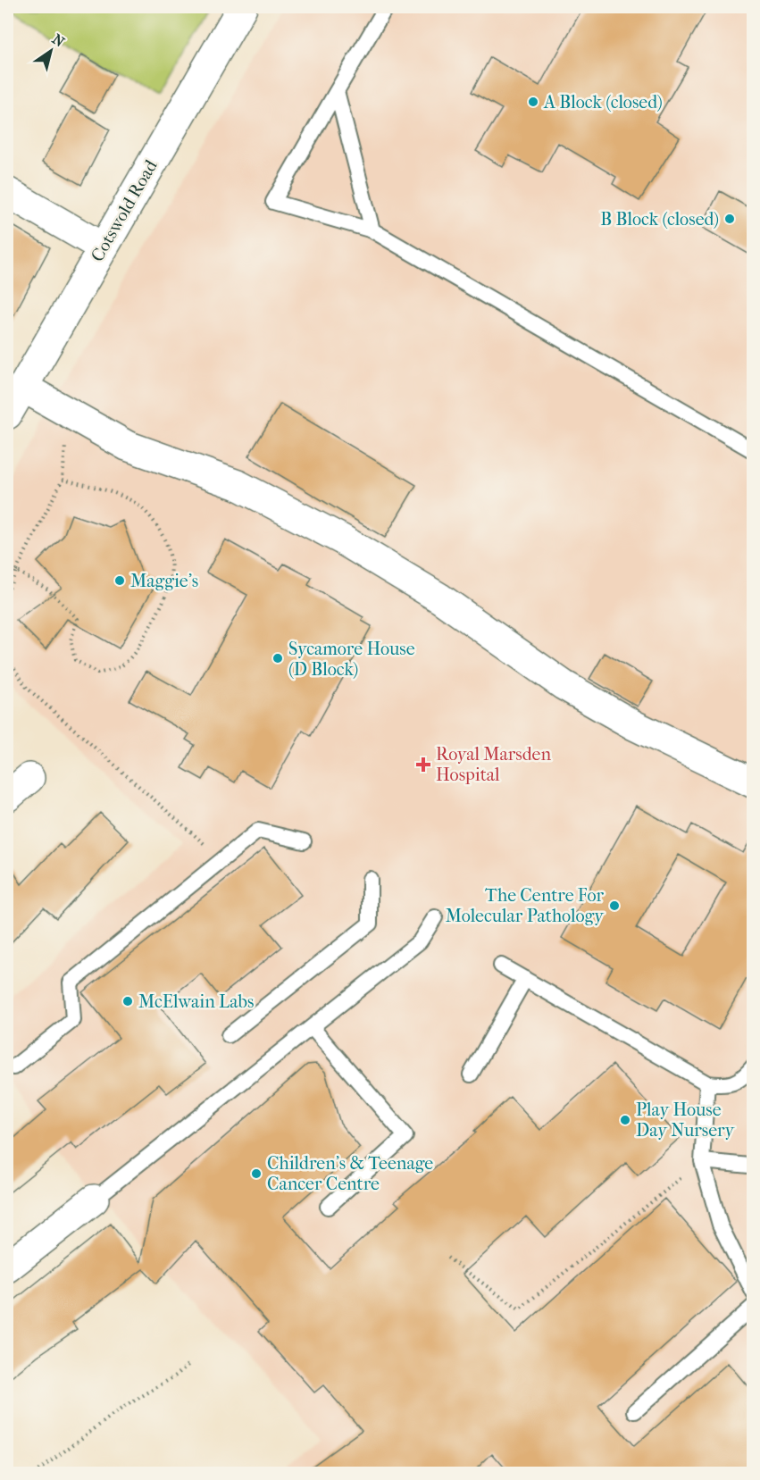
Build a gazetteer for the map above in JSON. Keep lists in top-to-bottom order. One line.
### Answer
{"streets":{"street":["Cotswold Road"]},"places":{"other":["A Block (closed)","B Block (closed)","Maggie's","Sycamore House (D Block)","The Centre For Molecular Pathology","McElwain Labs","Play House Day Nursery","Children's & Teenage Cancer Centre"],"health":["Royal Marsden Hospital"]},"north":"top right"}
